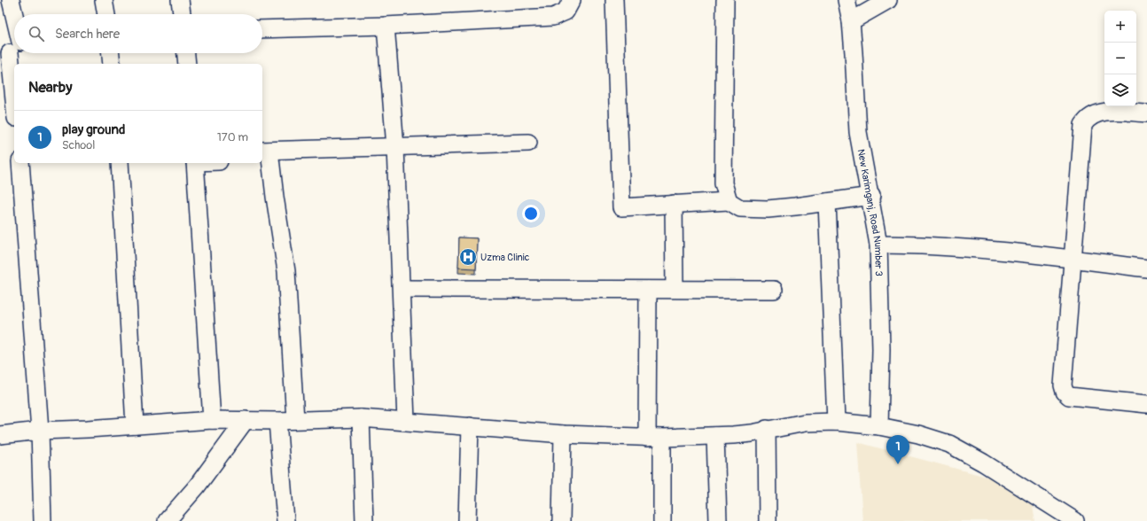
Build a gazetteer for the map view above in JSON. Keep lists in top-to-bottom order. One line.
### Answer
{"streets":{"street":["New Karimganj, Road Number 3"]},"places":{"hospital":["Uzma Clinic"]},"page":{"map_buttons":["+","−"],"search":"Search here","heading":"Nearby","list":[{"mark":"1","name":"play ground","note":"School","value":"170 m"}],"pins":"1"}}
